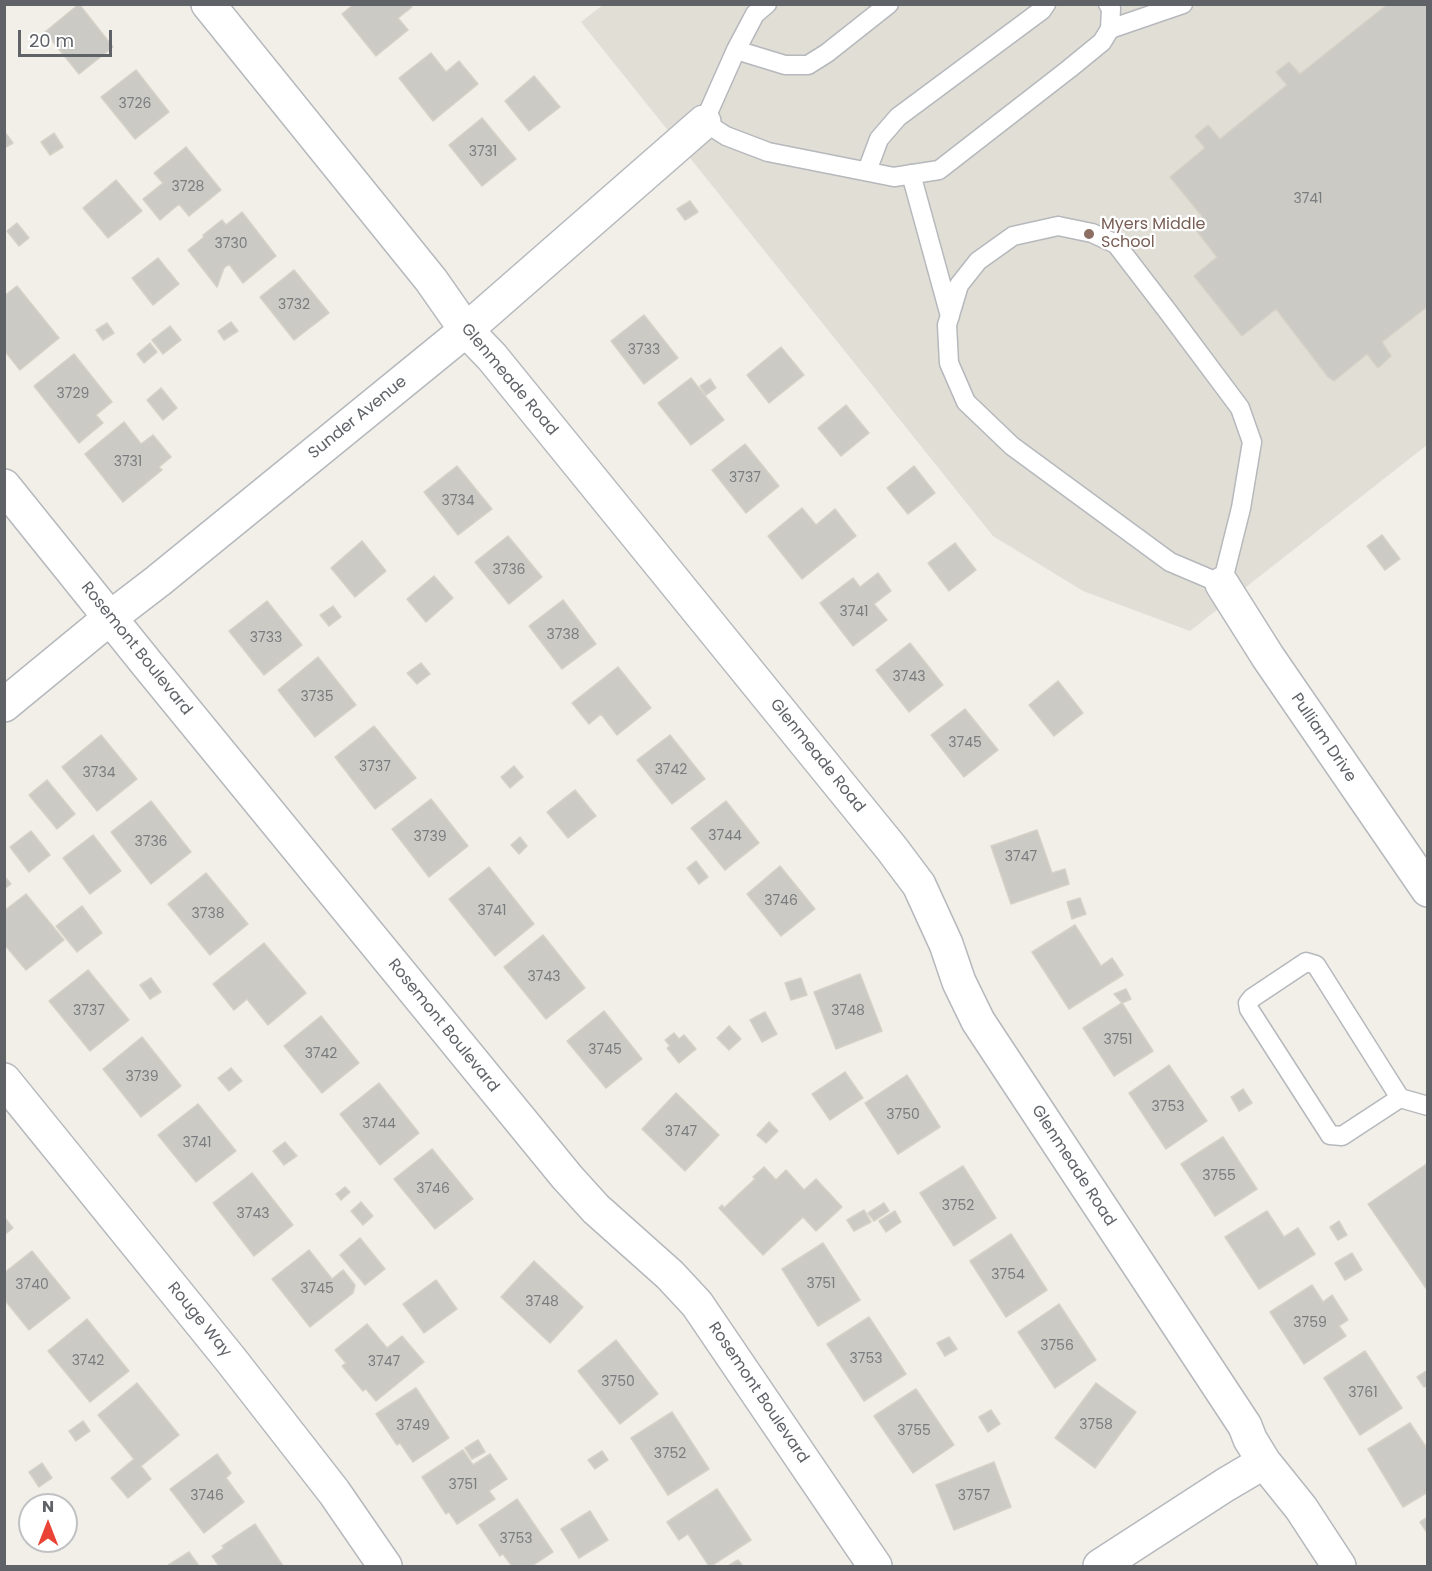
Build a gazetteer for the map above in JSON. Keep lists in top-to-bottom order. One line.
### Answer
{"streets":{"street":["Glenmeade Road","Sunder Avenue","Rosemont Boulevard","Pulliam Drive","Rouge Way"]},"crossings":[["Glenmeade Road","Sunder Avenue"],["Sunder Avenue","Rosemont Boulevard"]],"places":["Myers Middle School"],"house_numbers":["3726","3731","3728","3741","3730","3732","3733","3729","3731","3737","3734","3736","3741","3738","3733","3743","3735","3745","3737","3742","3734","3744","3739","3736","3747","3746","3741","3738","3743","3737","3748","3751","3745","3742","3739","3753","3750","3744","3747","3741","3755","3746","3752","3743","3754","3751","3740","3745","3748","3759","3756","3753","3742","3747","3750","3761","3758","3749","3755","3752","3751","3746","3757","3753"],"scale_bar":"20 m","north":"top"}
